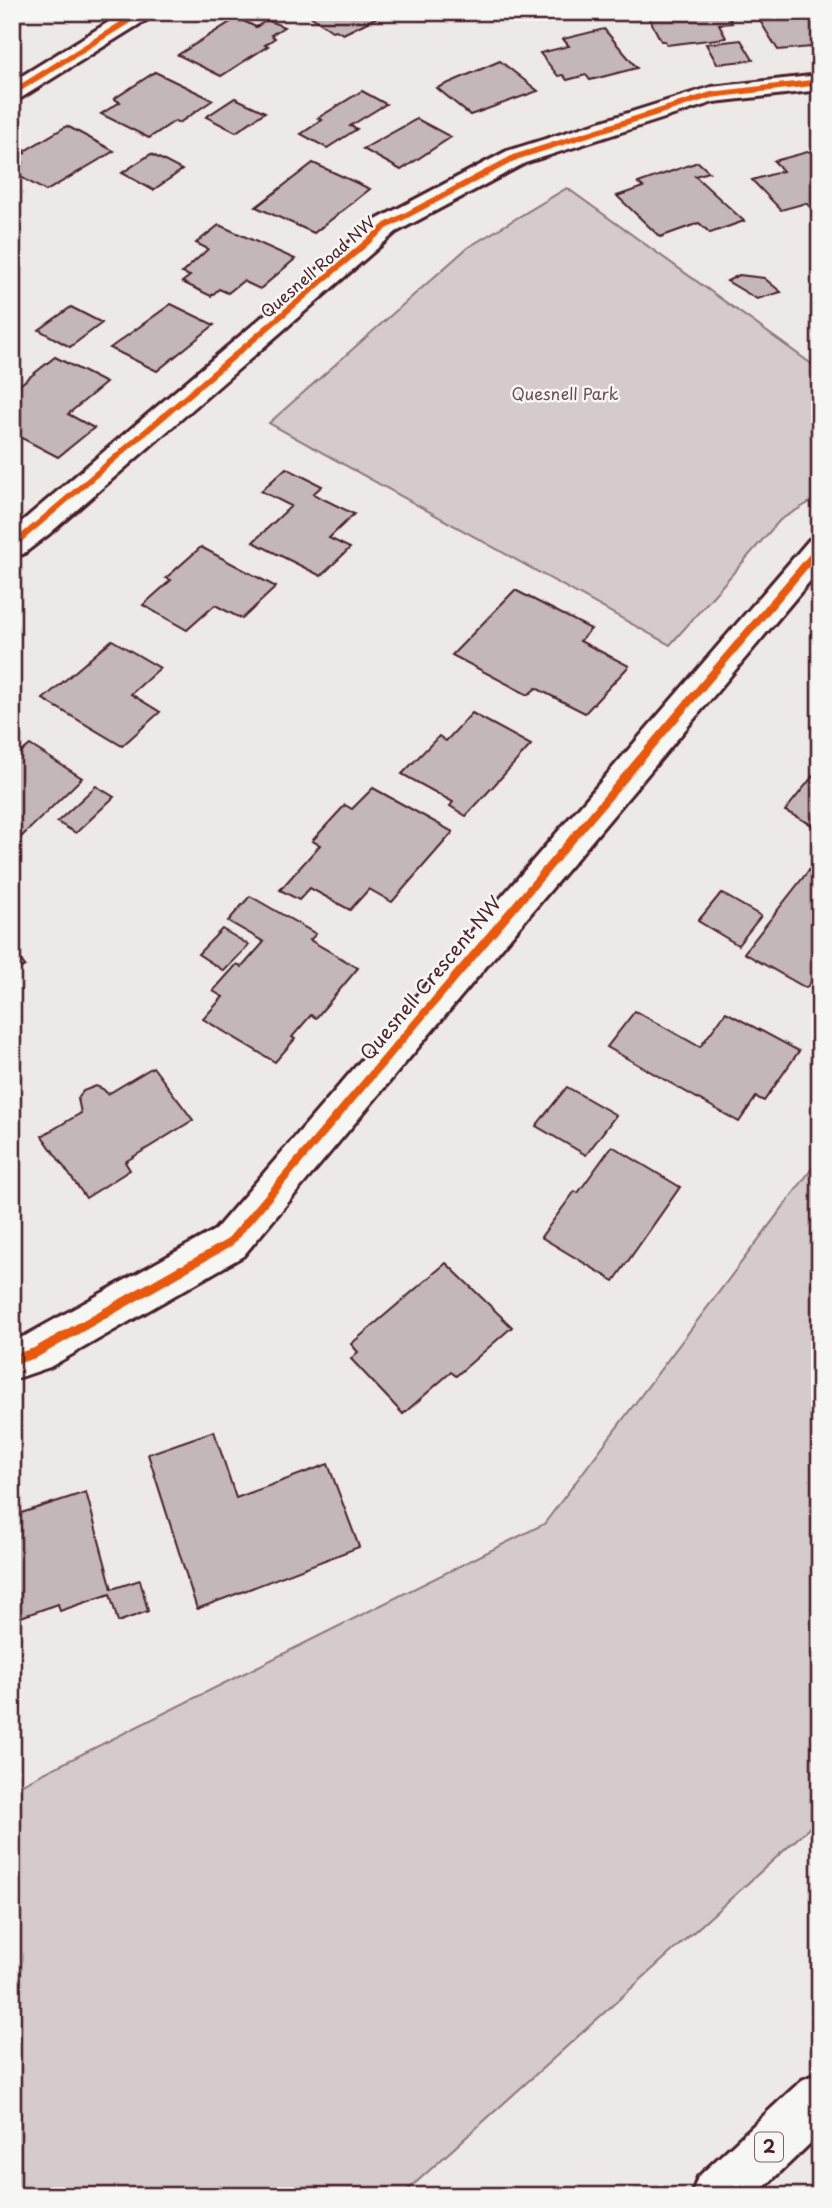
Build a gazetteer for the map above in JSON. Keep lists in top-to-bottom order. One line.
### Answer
{"streets":{"main road":["Quesnell Road NW","Quesnell Crescent NW","2"]},"parks":["Quesnell Park"]}
